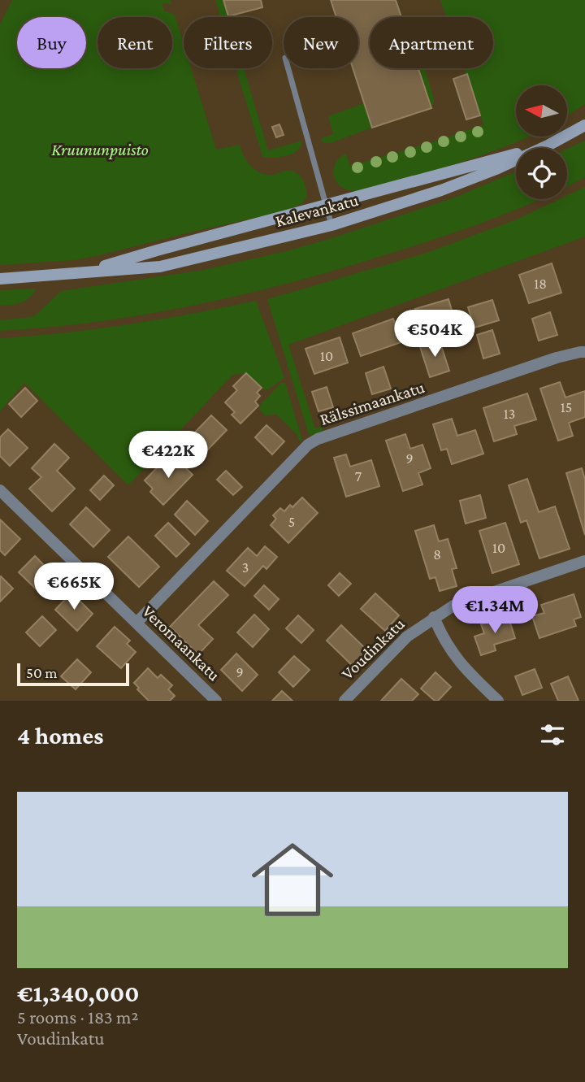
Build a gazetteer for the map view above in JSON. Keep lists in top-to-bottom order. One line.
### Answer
{"streets":{"main road":["Kalevankatu"],"street":["Rälssimaankatu","Veromaankatu","Voudinkatu"]},"crossings":[["Rälssimaankatu","Veromaankatu"]],"parks":["Kruununpuisto"],"house_numbers":["18","10","15","13","9","7","5","10","8","3","9"],"scale_bar":"50 m","north":"left","page":{"chip":["Buy","Rent","Filters","New","Apartment"],"price":["€504K","€422K","€665K","€1.34M"],"scale":"50 m","heading":"4 homes","list":[{"name":"€1,340,000","note":"5 rooms · 183 m² · Voudinkatu"}]}}
